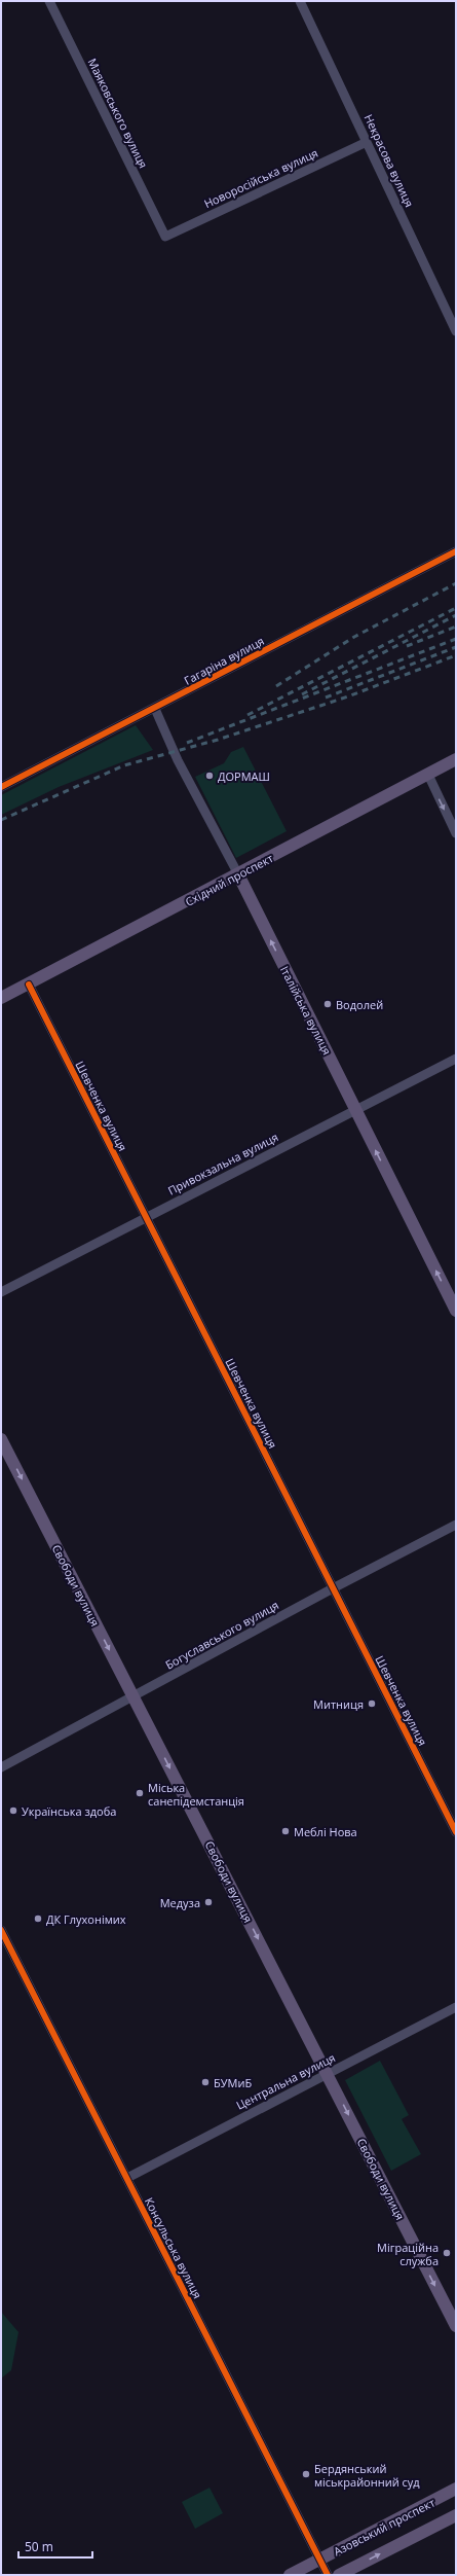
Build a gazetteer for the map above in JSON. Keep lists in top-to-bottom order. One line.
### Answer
{"streets":{"main road":["Східний проспект","Італійська вулиця","Свободи вулиця","Азовський проспект"],"street":["Маяковського вулиця","Некрасова вулиця","Новоросійська вулиця","Гагаріна вулиця","Шевченка вулиця","Привокзальна вулиця","Богуславського вулиця","Центральна вулиця","Консульська вулиця"]},"crossings":[["Маяковського вулиця","Новоросійська вулиця"],["Некрасова вулиця","Новоросійська вулиця"],["Гагаріна вулиця","Італійська вулиця"],["Східний проспект","Італійська вулиця"],["Східний проспект","Шевченка вулиця"],["Італійська вулиця","Привокзальна вулиця"],["Шевченка вулиця","Привокзальна вулиця"],["Шевченка вулиця","Богуславського вулиця"],["Свободи вулиця","Богуславського вулиця"],["Свободи вулиця","Центральна вулиця"],["Центральна вулиця","Консульська вулиця"],["Консульська вулиця","Азовський проспект"]],"one_way":["Італійська вулиця","Свободи вулиця"],"places":["ДОРМАШ","Водолей","Митниця","Міська санепідемстанція","Українська здоба","Меблі Нова","Медуза","ДК Глухонімих","БУМиБ","Міграційна служба","Бердянський міськрайонний суд"],"scale_bar":"50 m"}
